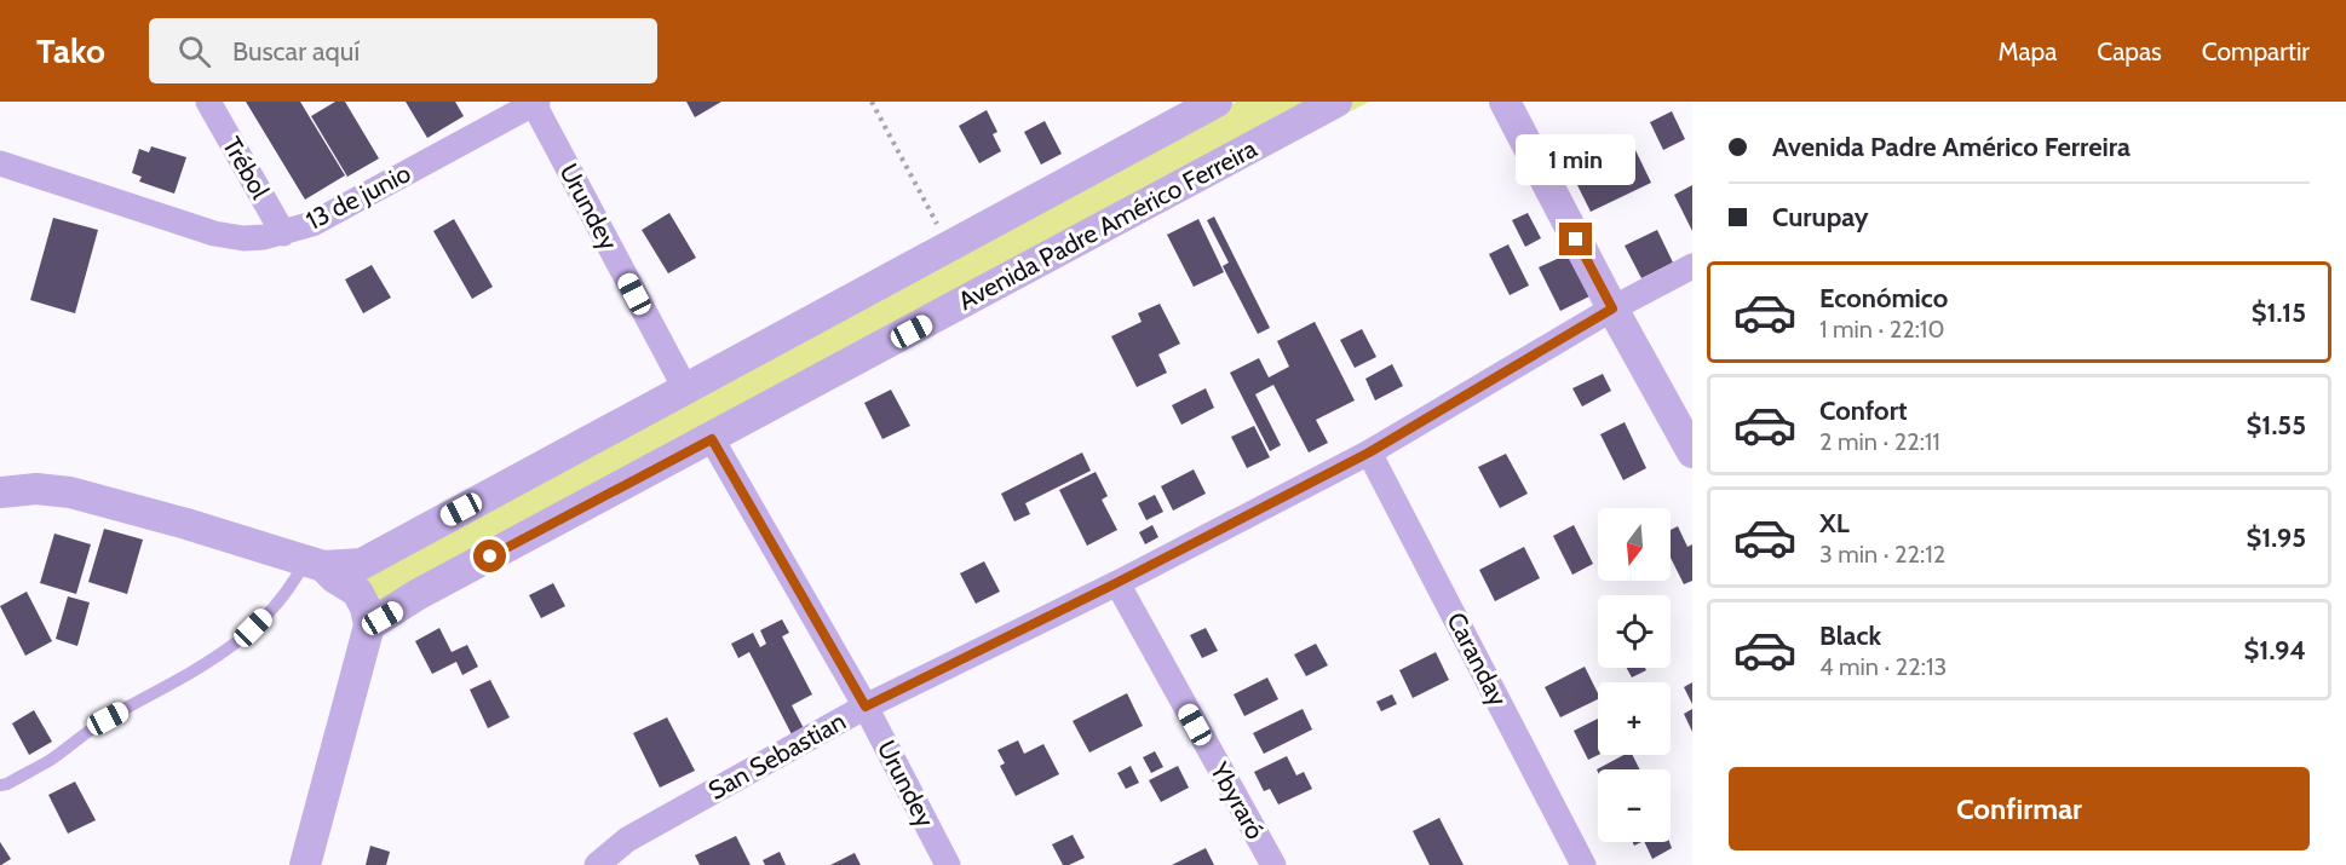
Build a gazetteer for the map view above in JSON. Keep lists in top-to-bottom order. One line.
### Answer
{"streets":{"street":["Trébol","13 de junio","Urundey","Avenida Padre Américo Ferreira","Caranday","San Sebastian","Ybyraró"]},"crossings":[["Trébol","13 de junio"],["13 de junio","Urundey"],["Urundey","Avenida Padre Américo Ferreira"],["Urundey","San Sebastian"],["Caranday","San Sebastian"],["San Sebastian","Ybyraró"]],"north":"bottom","page":{"header":"Tako","search":"Buscar aquí","nav":["Mapa","Capas","Compartir"],"banner":["Avenida Padre Américo Ferreira","Curupay"],"bubble":"1 min","list":[{"name":"Económico","note":"1 min · 22:10","value":"$1.15"},{"name":"Confort","note":"2 min · 22:11","value":"$1.55"},{"name":"XL","note":"3 min · 22:12","value":"$1.95"},{"name":"Black","note":"4 min · 22:13","value":"$1.94"}],"map_buttons":["+","−"],"buttons":"Confirmar"}}
